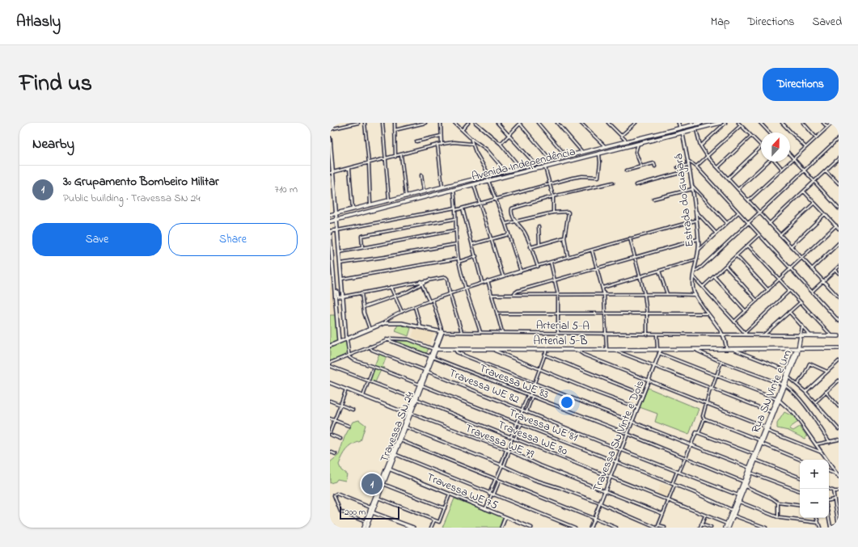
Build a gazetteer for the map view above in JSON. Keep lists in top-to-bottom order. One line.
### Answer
{"streets":{"main road":["Avenida Independência","Arterial 5-A","Arterial 5-B","Rua SN Vinte e Um","Travessa SN 24"],"street":["Estrada do Guajará","Travessa WE 83","Travessa WE 82","Travessa WE 81","Travessa SN Vinte e Dois","Travessa WE 80","Travessa WE 79","Travessa WE 75"]},"crossings":[["Avenida Independência","Estrada do Guajará"],["Estrada do Guajará","Arterial 5-A"],["Arterial 5-A","Travessa SN 24"],["Arterial 5-B","Travessa WE 83"],["Arterial 5-B","Travessa WE 82"],["Arterial 5-B","Rua SN Vinte e Um"],["Arterial 5-B","Travessa WE 81"],["Arterial 5-B","Travessa SN 24"],["Arterial 5-B","Travessa SN Vinte e Dois"],["Travessa WE 83","Rua SN Vinte e Um"],["Travessa WE 83","Travessa SN 24"],["Travessa WE 83","Travessa SN Vinte e Dois"],["Travessa WE 82","Rua SN Vinte e Um"],["Travessa WE 82","Travessa SN 24"],["Travessa WE 82","Travessa SN Vinte e Dois"],["Rua SN Vinte e Um","Travessa WE 81"],["Rua SN Vinte e Um","Travessa WE 80"],["Travessa WE 81","Travessa SN 24"],["Travessa WE 81","Travessa SN Vinte e Dois"],["Travessa SN 24","Travessa WE 80"],["Travessa SN 24","Travessa WE 79"],["Travessa SN 24","Travessa WE 75"],["Travessa SN Vinte e Dois","Travessa WE 80"],["Travessa SN Vinte e Dois","Travessa WE 79"]],"scale_bar":"200 m","north":"top","page":{"header":"Atlasly","nav":["Map","Directions","Saved"],"title":"Find us","buttons":["Directions",["Save","Share"]],"heading":"Nearby","list":[{"mark":"1","name":"3º Grupamento Bombeiro Militar","note":"Public building · Travessa SN 24","value":"710 m"}],"map_buttons":["+","−"],"pins":"1","scale":"200 m"}}
